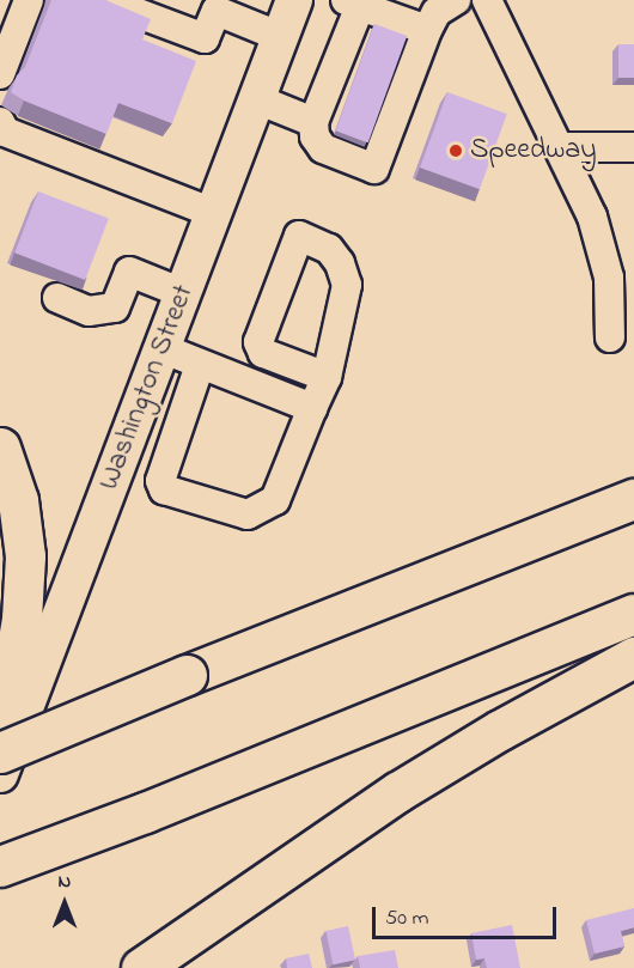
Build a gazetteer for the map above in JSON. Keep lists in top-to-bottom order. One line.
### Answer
{"streets":{"main road":["Washington Street"]},"places":["Speedway"],"scale_bar":"50 m","north":"top"}
